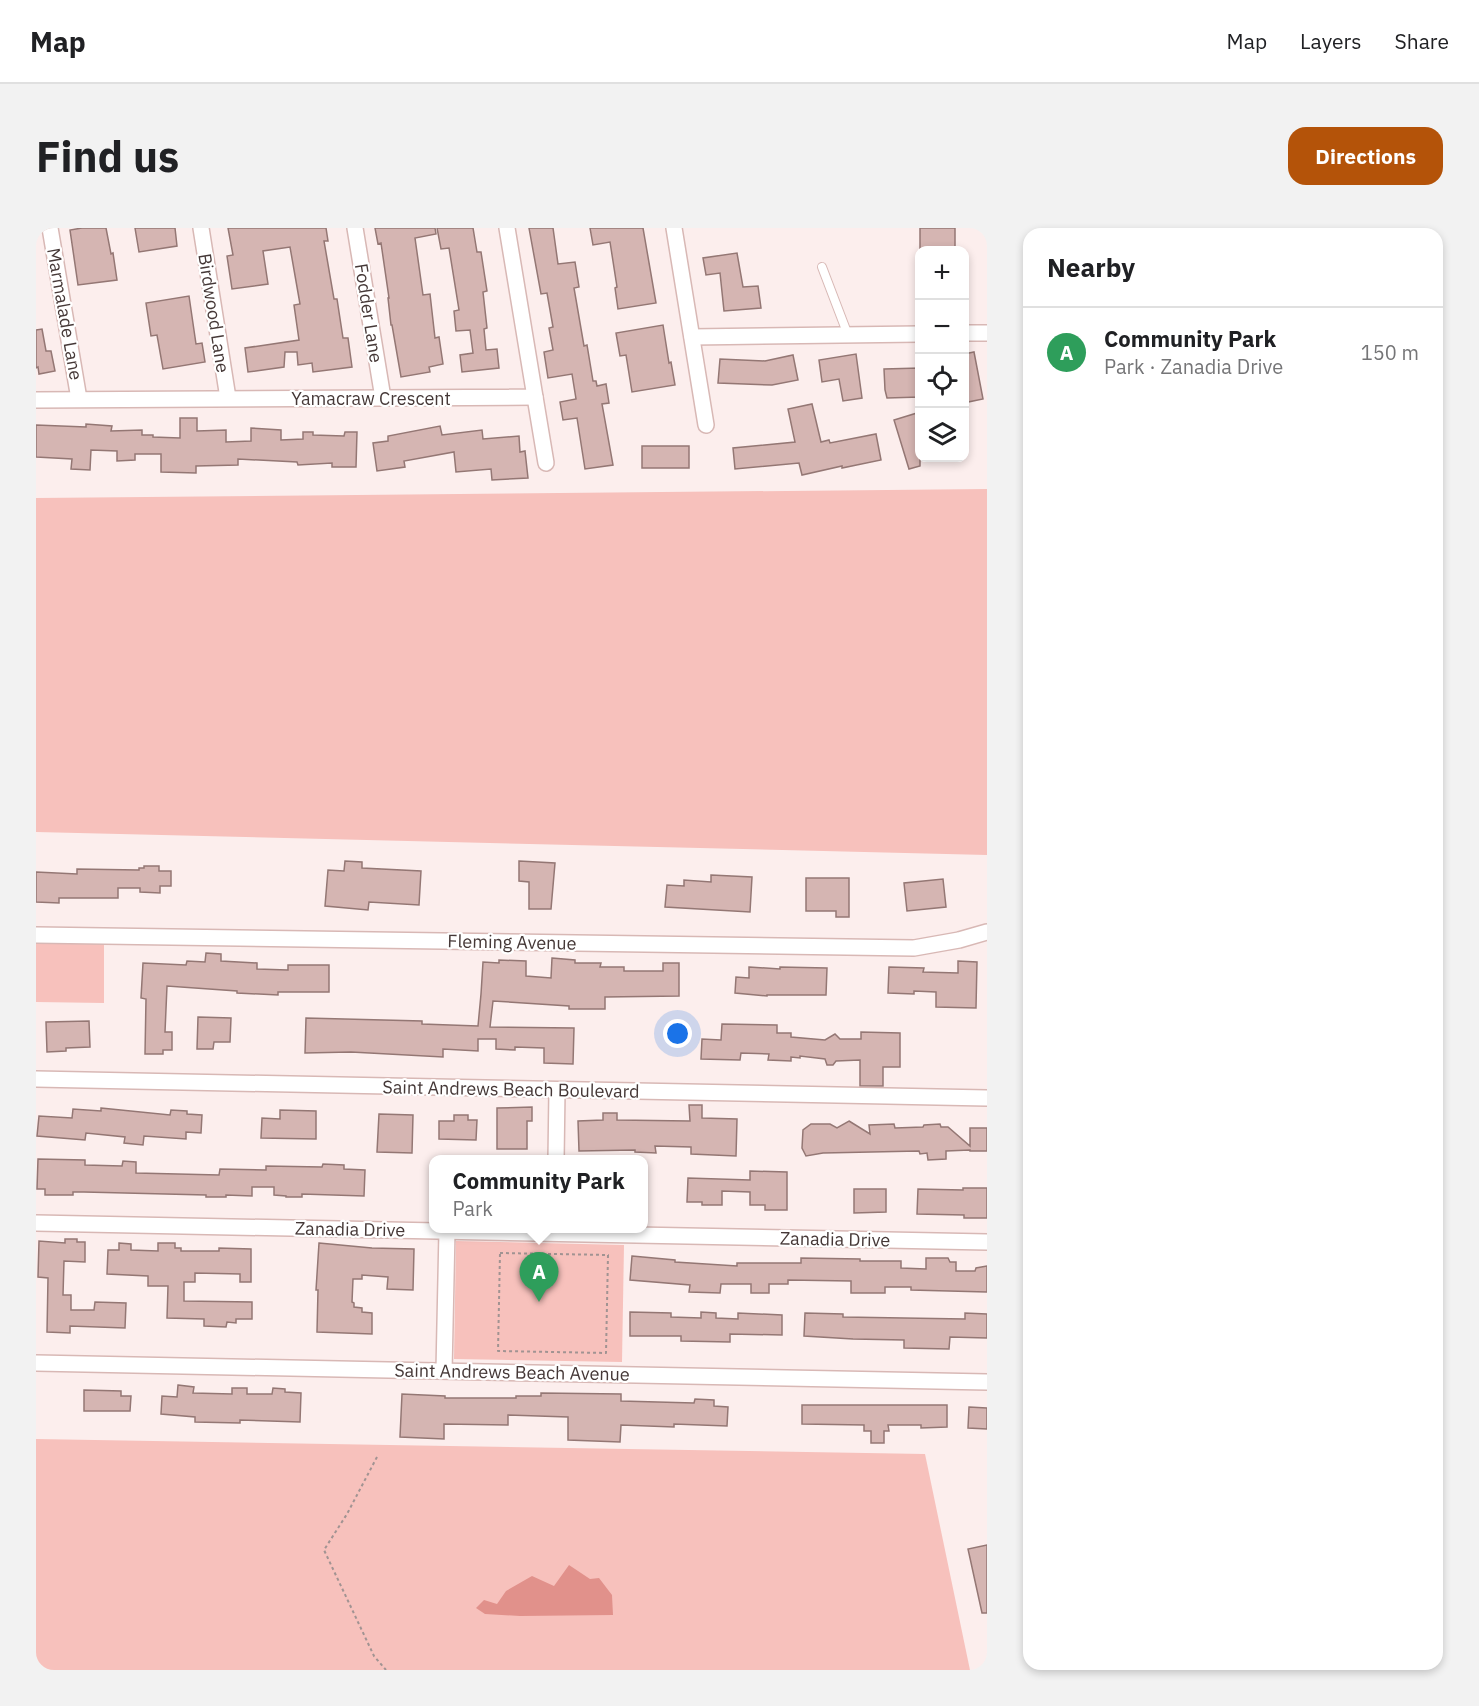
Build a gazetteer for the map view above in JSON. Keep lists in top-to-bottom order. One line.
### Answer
{"streets":{"street":["Birdwood Lane","Fodder Lane","Marmalade Lane","Yamacraw Crescent","Fleming Avenue","Saint Andrews Beach Boulevard","Zanadia Drive","Saint Andrews Beach Avenue"]},"crossings":[["Birdwood Lane","Yamacraw Crescent"],["Fodder Lane","Yamacraw Crescent"],["Marmalade Lane","Yamacraw Crescent"]],"page":{"header":"Map","nav":["Map","Layers","Share"],"buttons":"Directions","title":"Find us","heading":"Nearby","map_buttons":["+","−"],"list":[{"mark":"A","name":"Community Park","note":"Park · Zanadia Drive","value":"150 m"}],"popup":["Community Park","Park"],"pins":"A"}}
